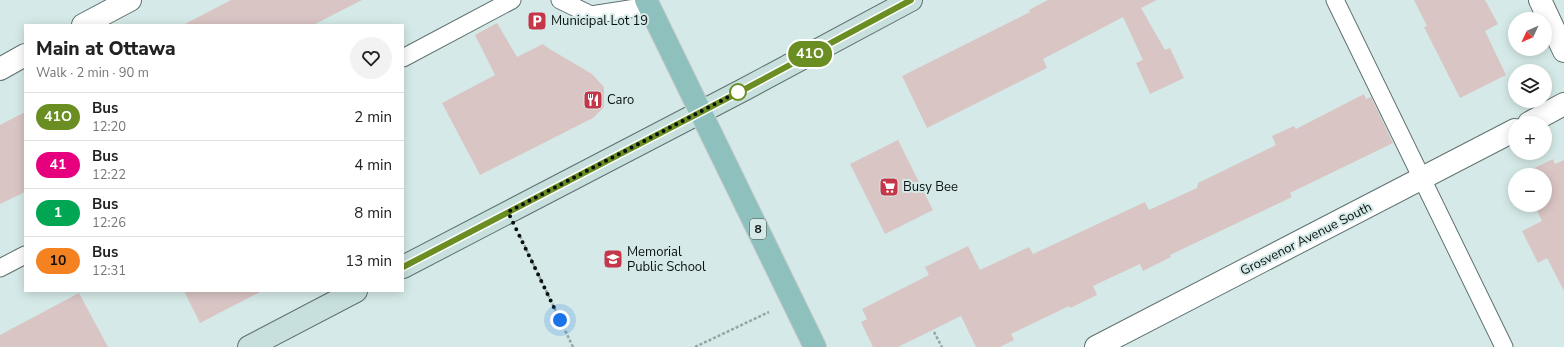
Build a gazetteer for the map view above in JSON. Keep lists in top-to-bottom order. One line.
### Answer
{"streets":{"main road":["8"],"street":["Grosvenor Avenue South"]},"places":{"parking":["Municipal Lot 19"],"restaurant":["Caro"],"supermarket":["Busy Bee"],"school or university":["Memorial Public School"]},"lines":["bus line 41O"],"north":"bottom left","page":{"on_map":"41O","map_buttons":["+","−"],"heading":["Main at Ottawa","Walk · 2 min · 90 m"],"list":[{"mark":"41O","name":"Bus","note":"12:20","value":"2 min"},{"mark":"41","name":"Bus","note":"12:22","value":"4 min"},{"mark":"1","name":"Bus","note":"12:26","value":"8 min"},{"mark":"10","name":"Bus","note":"12:31","value":"13 min"}]}}
